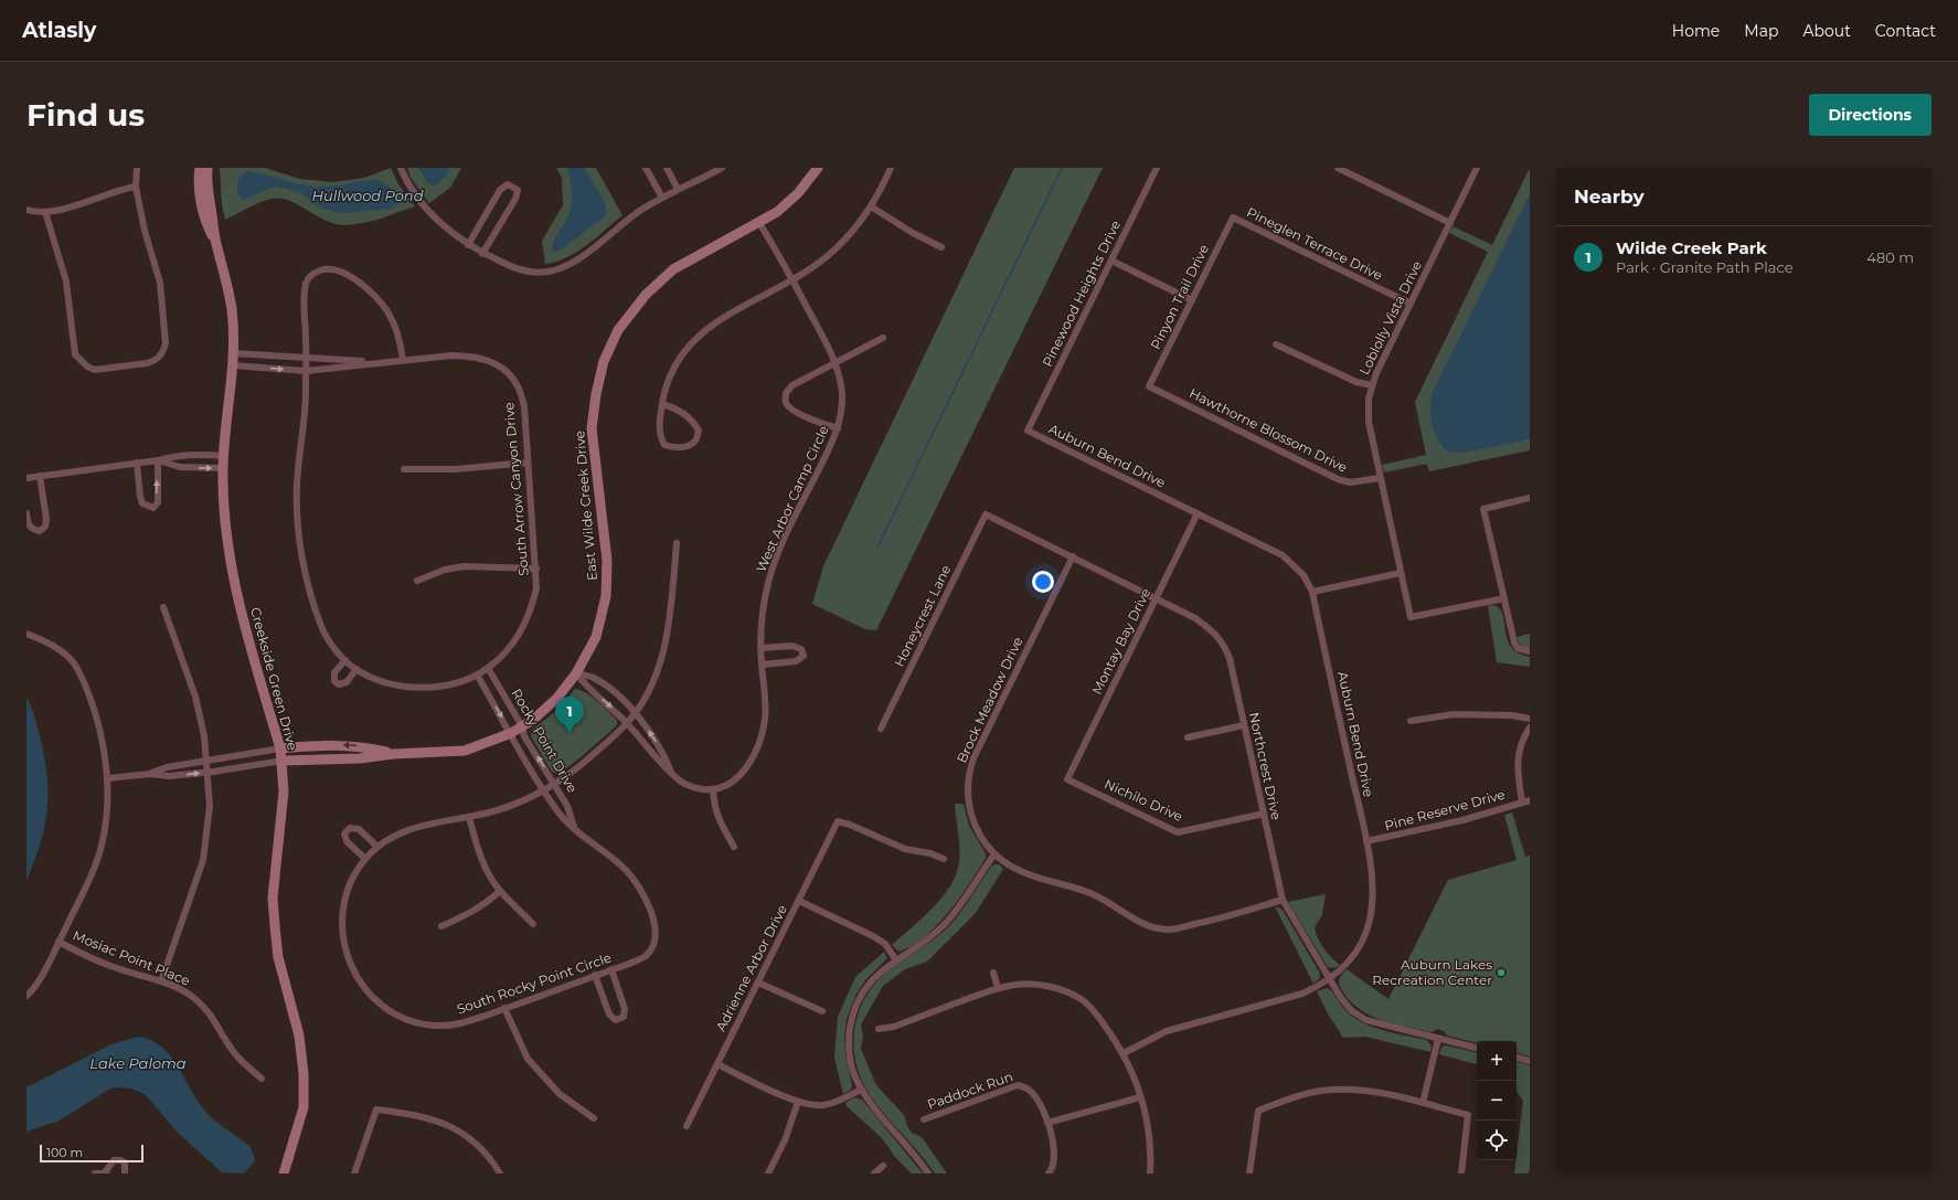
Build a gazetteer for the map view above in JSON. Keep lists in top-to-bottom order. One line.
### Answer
{"streets":{"main road":["East Wilde Creek Drive","Creekside Green Drive"],"street":["Pineglen Terrace Drive","Pinewood Heights Drive","Pinyon Trail Drive","Loblolly Vista Drive","Hawthorne Blossom Drive","Auburn Bend Drive","South Arrow Canyon Drive","West Arbor Camp Circle","Honeycrest Lane","Montay Bay Drive","Brock Meadow Drive","Rocky Point Drive","Northcrest Drive","Nichilo Drive","Pine Reserve Drive","Mosiac Point Place","Adrienne Arbor Drive","South Rocky Point Circle","Paddock Run"]},"crossings":[["Pineglen Terrace Drive","Pinyon Trail Drive"],["Pineglen Terrace Drive","Loblolly Vista Drive"],["Pinewood Heights Drive","Auburn Bend Drive"],["Pinyon Trail Drive","Hawthorne Blossom Drive"],["Loblolly Vista Drive","Hawthorne Blossom Drive"],["Auburn Bend Drive","Montay Bay Drive"],["Auburn Bend Drive","Northcrest Drive"],["Auburn Bend Drive","Pine Reserve Drive"],["South Arrow Canyon Drive","Creekside Green Drive"],["South Arrow Canyon Drive","Rocky Point Drive"],["West Arbor Camp Circle","East Wilde Creek Drive"],["East Wilde Creek Drive","Rocky Point Drive"],["Honeycrest Lane","Northcrest Drive"],["Montay Bay Drive","Northcrest Drive"],["Montay Bay Drive","Nichilo Drive"],["Brock Meadow Drive","Northcrest Drive"],["Rocky Point Drive","South Rocky Point Circle"],["Northcrest Drive","Nichilo Drive"]],"water":["Hullwood Pond","Lake Paloma"],"places":["Auburn Lakes Recreation Center"],"scale_bar":"100 m","page":{"header":"Atlasly","nav":["Home","Map","About","Contact"],"buttons":"Directions","title":"Find us","heading":"Nearby","list":[{"mark":"1","name":"Wilde Creek Park","note":"Park · Granite Path Place","value":"480 m"}],"pins":"1","map_buttons":["+","−"],"scale":"100 m"}}
